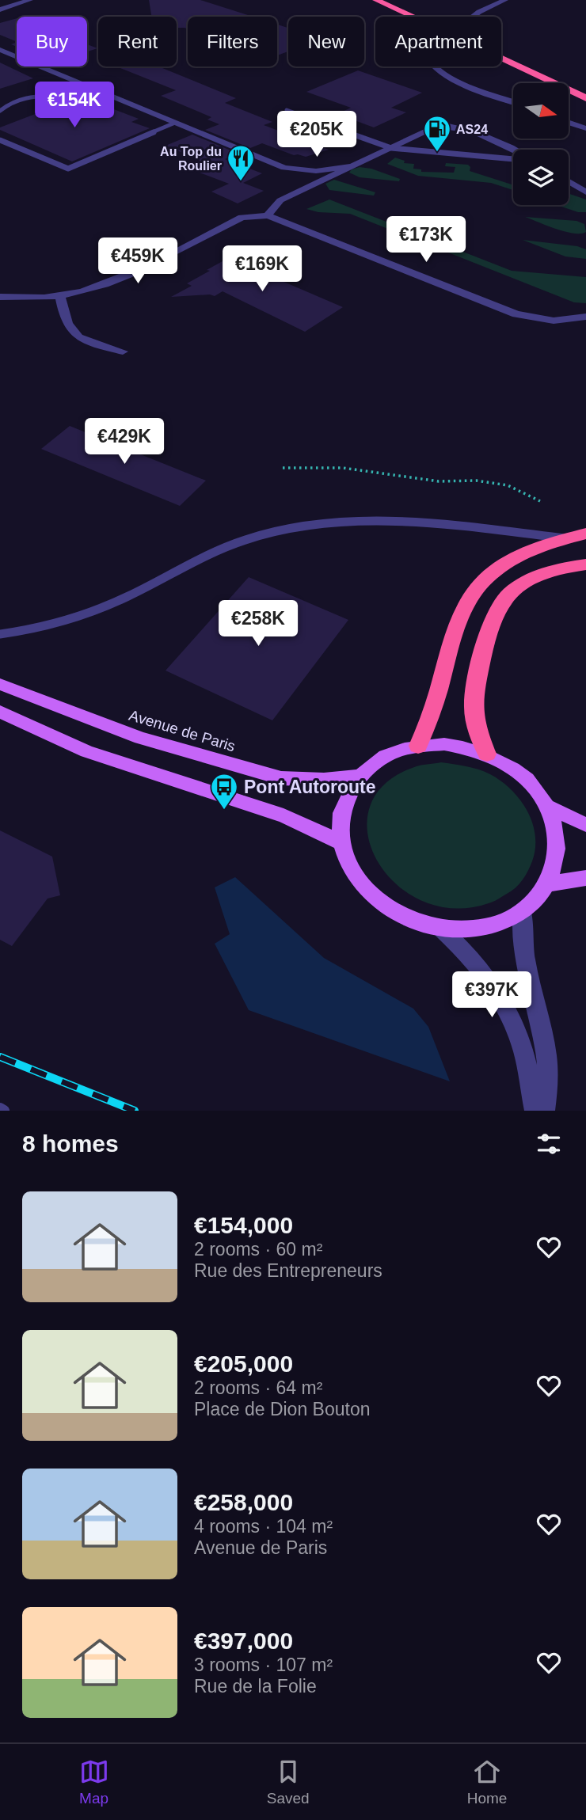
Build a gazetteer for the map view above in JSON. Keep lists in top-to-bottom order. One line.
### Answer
{"streets":{"main road":["Avenue de Paris"]},"places":{"fuel station":["AS24"],"restaurant":["Au Top du Roulier"],"bus stop":["Pont Autoroute"]},"north":"right","page":{"chip":["Buy","Rent","Filters","New","Apartment"],"price":["€154K","€205K","€173K","€459K","€169K","€429K","€258K","€397K"],"heading":"8 homes","list":[{"name":"€154,000","note":"2 rooms · 60 m² · Rue des Entrepreneurs"},{"name":"€205,000","note":"2 rooms · 64 m² · Place de Dion Bouton"},{"name":"€258,000","note":"4 rooms · 104 m² · Avenue de Paris"},{"name":"€397,000","note":"3 rooms · 107 m² · Rue de la Folie"}],"tabs":["Map","Saved","Home"]}}
